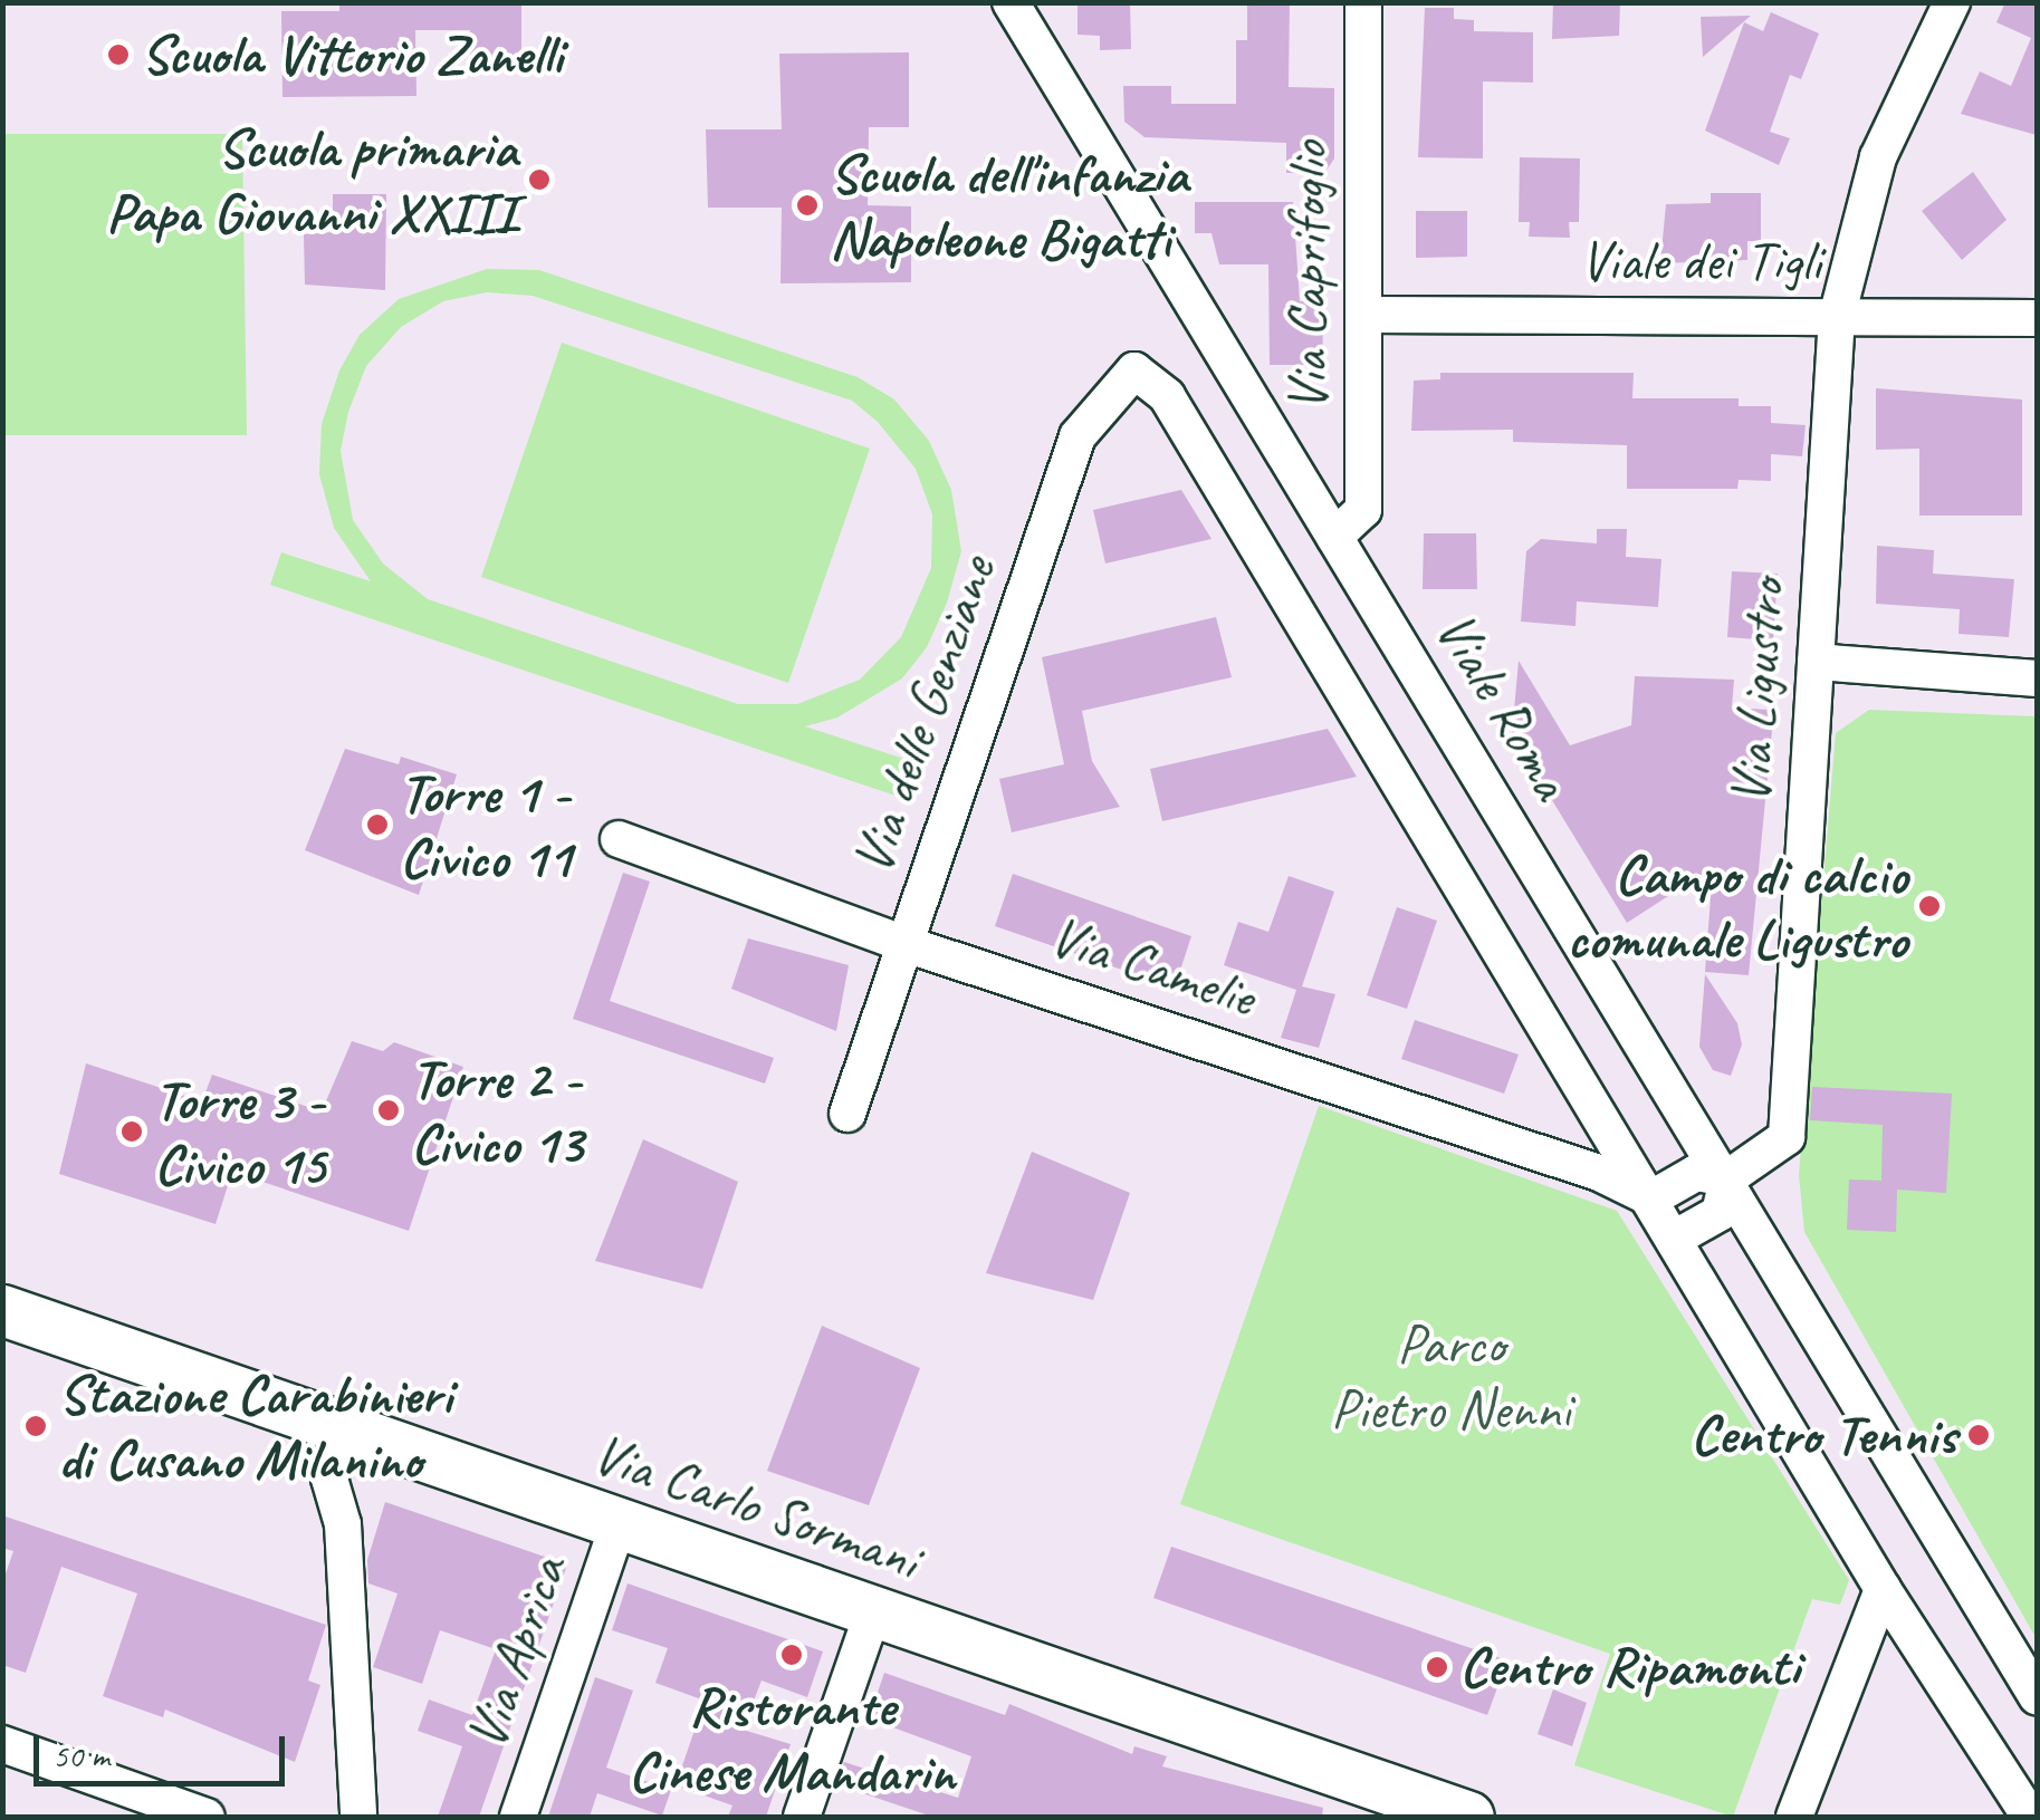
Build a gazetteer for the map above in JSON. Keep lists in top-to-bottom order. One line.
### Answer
{"streets":{"main road":["Via Carlo Sormani"],"street":["Viale dei Tigli","Via Caprifoglio","Via Ligustro","Viale Roma","Via delle Genziane","Via Camelie","Via Aprica"]},"crossings":[["Viale dei Tigli","Via Caprifoglio"],["Viale dei Tigli","Via Ligustro"],["Via Caprifoglio","Viale Roma"],["Via Ligustro","Viale Roma"],["Via delle Genziane","Via Camelie"],["Via Carlo Sormani","Via Aprica"]],"parks":["Parco Pietro Nenni"],"places":["Scuola Vittorio Zanelli","Scuola primaria Papa Giovanni XXIII","Scuola dell'infanzia Napoleone Bigatti","Torre 1 - Civico 11","Campo di calcio comunale Ligustro","Torre 2 - Civico 13","Torre 3 - Civico 15","Stazione Carabinieri di Cusano Milanino","Centro Tennis","Ristorante Cinese Mandarin","Centro Ripamonti"],"scale_bar":"50 m"}
